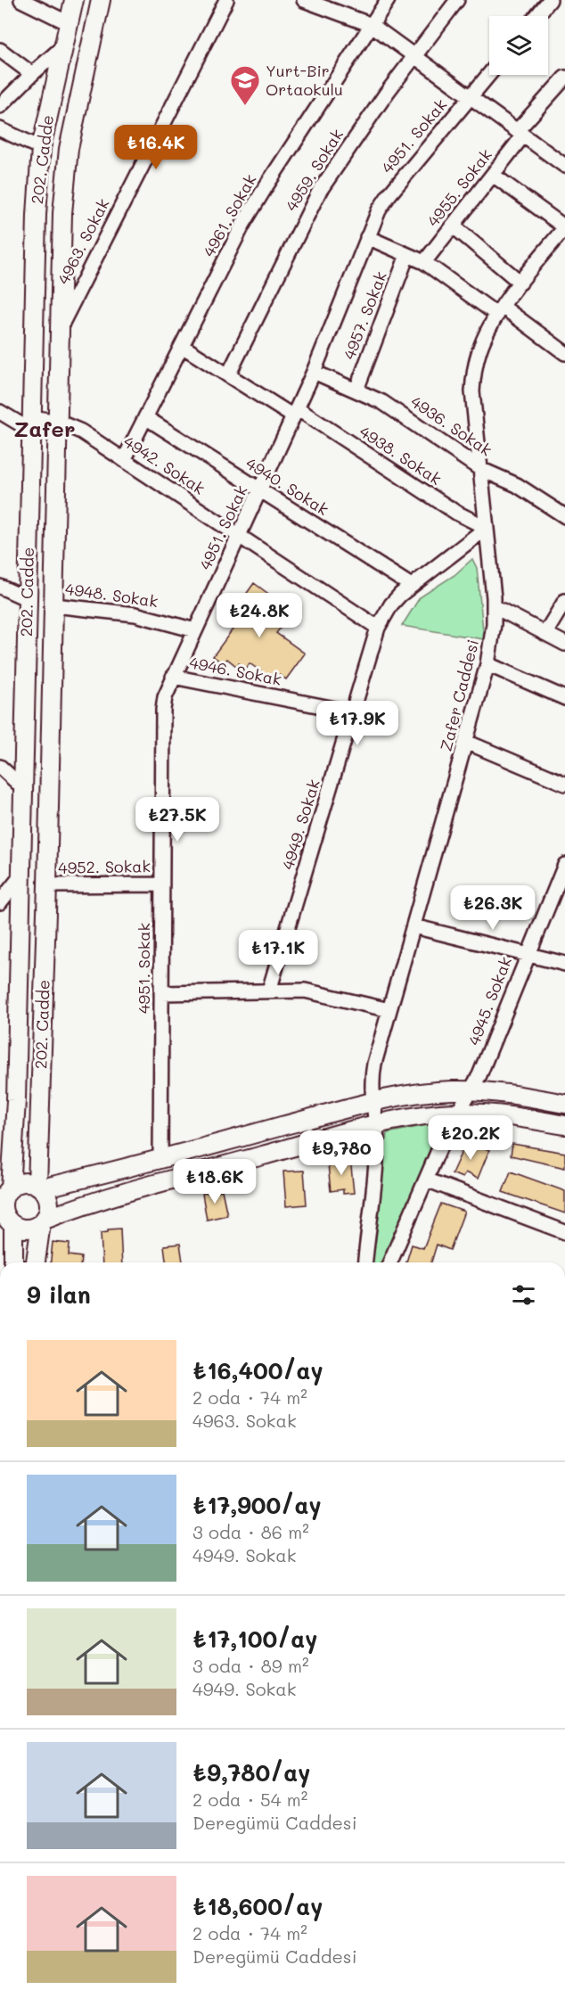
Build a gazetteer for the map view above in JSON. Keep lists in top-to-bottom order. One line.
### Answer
{"streets":{"main road":["202. Cadde"],"street":["4951. Sokak","4959. Sokak","4955. Sokak","4961. Sokak","4963. Sokak","4957. Sokak","4936. Sokak","4938. Sokak","4942. Sokak","4940. Sokak","4948. Sokak","4946. Sokak","Zafer Caddesi","4949. Sokak","4952. Sokak","4945. Sokak"]},"crossings":[["4951. Sokak","4936. Sokak"],["4951. Sokak","4938. Sokak"],["4951. Sokak","4942. Sokak"],["4951. Sokak","4940. Sokak"],["4951. Sokak","4948. Sokak"],["4951. Sokak","4946. Sokak"],["4951. Sokak","4952. Sokak"],["202. Cadde","4963. Sokak"],["202. Cadde","4942. Sokak"],["202. Cadde","4948. Sokak"],["202. Cadde","4952. Sokak"],["4959. Sokak","4938. Sokak"],["4961. Sokak","4938. Sokak"],["4961. Sokak","4942. Sokak"],["4961. Sokak","4940. Sokak"],["4957. Sokak","4936. Sokak"],["4936. Sokak","Zafer Caddesi"],["4938. Sokak","Zafer Caddesi"],["4938. Sokak","4949. Sokak"],["4942. Sokak","4949. Sokak"],["4940. Sokak","4949. Sokak"],["4946. Sokak","4949. Sokak"],["Zafer Caddesi","4949. Sokak"]],"districts":["Zafer"],"places":{"school or university":["Yurt-Bir Ortaokulu"]},"page":{"price":["₺16.4K","₺24.8K","₺17.9K","₺27.5K","₺26.3K","₺17.1K","₺20.2K","₺9,780","₺18.6K"],"heading":"9 ilan","list":[{"name":"₺16,400/ay","note":"2 oda · 74 m² · 4963. Sokak"},{"name":"₺17,900/ay","note":"3 oda · 86 m² · 4949. Sokak"},{"name":"₺17,100/ay","note":"3 oda · 89 m² · 4949. Sokak"},{"name":"₺9,780/ay","note":"2 oda · 54 m² · Deregümü Caddesi"},{"name":"₺18,600/ay","note":"2 oda · 74 m² · Deregümü Caddesi"}]}}
